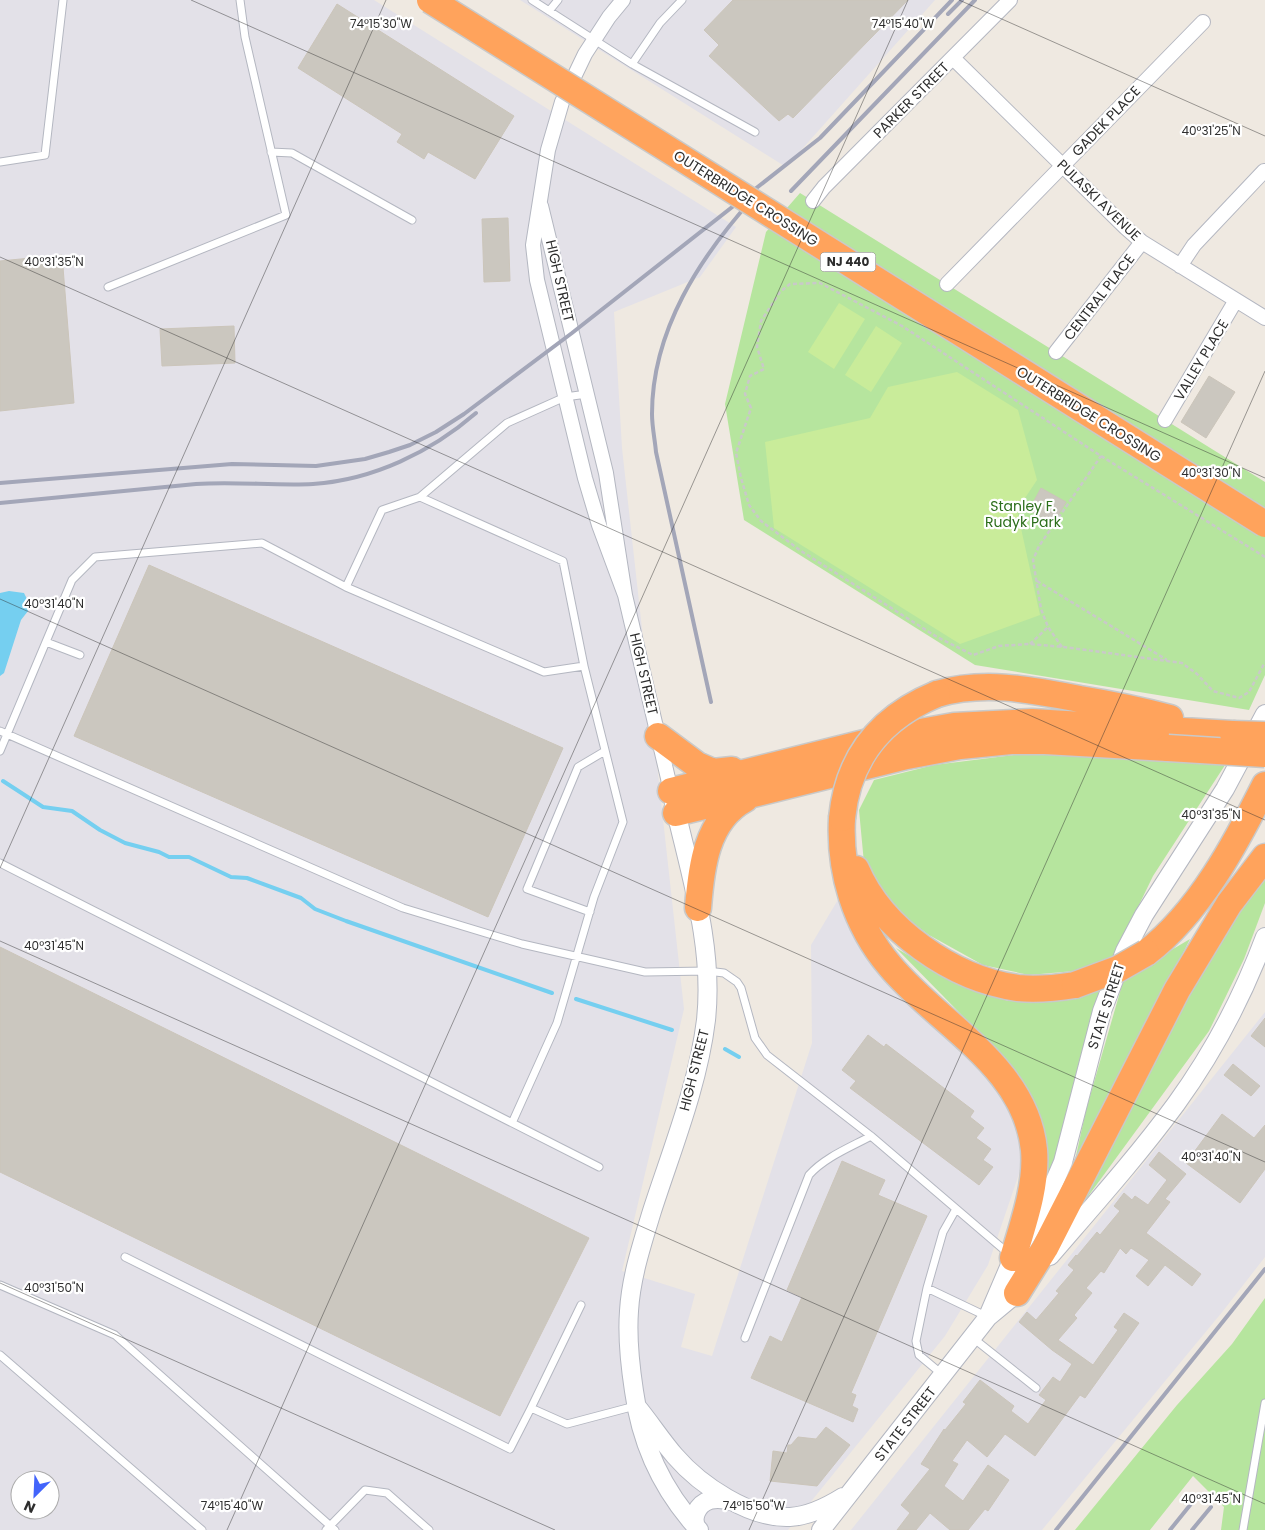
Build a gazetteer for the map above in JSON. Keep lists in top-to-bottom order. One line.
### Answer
{"streets":{"highway":["OUTERBRIDGE CROSSING","NJ 440"],"street":["PARKER STREET","GADEK PLACE","PULASKI AVENUE","HIGH STREET","CENTRAL PLACE","VALLEY PLACE","STATE STREET"]},"crossings":[["PARKER STREET","PULASKI AVENUE"],["GADEK PLACE","PULASKI AVENUE"],["PULASKI AVENUE","CENTRAL PLACE"],["PULASKI AVENUE","VALLEY PLACE"]],"parks":["Stanley F. Rudyk Park"],"north":"bottom left","coordinates":["74°15'30\"W","74°15'40\"W","40°31'25\"N","40°31'35\"N","40°31'30\"N","40°31'40\"N","40°31'45\"N","40°31'50\"N","74°15'50\"W"]}
